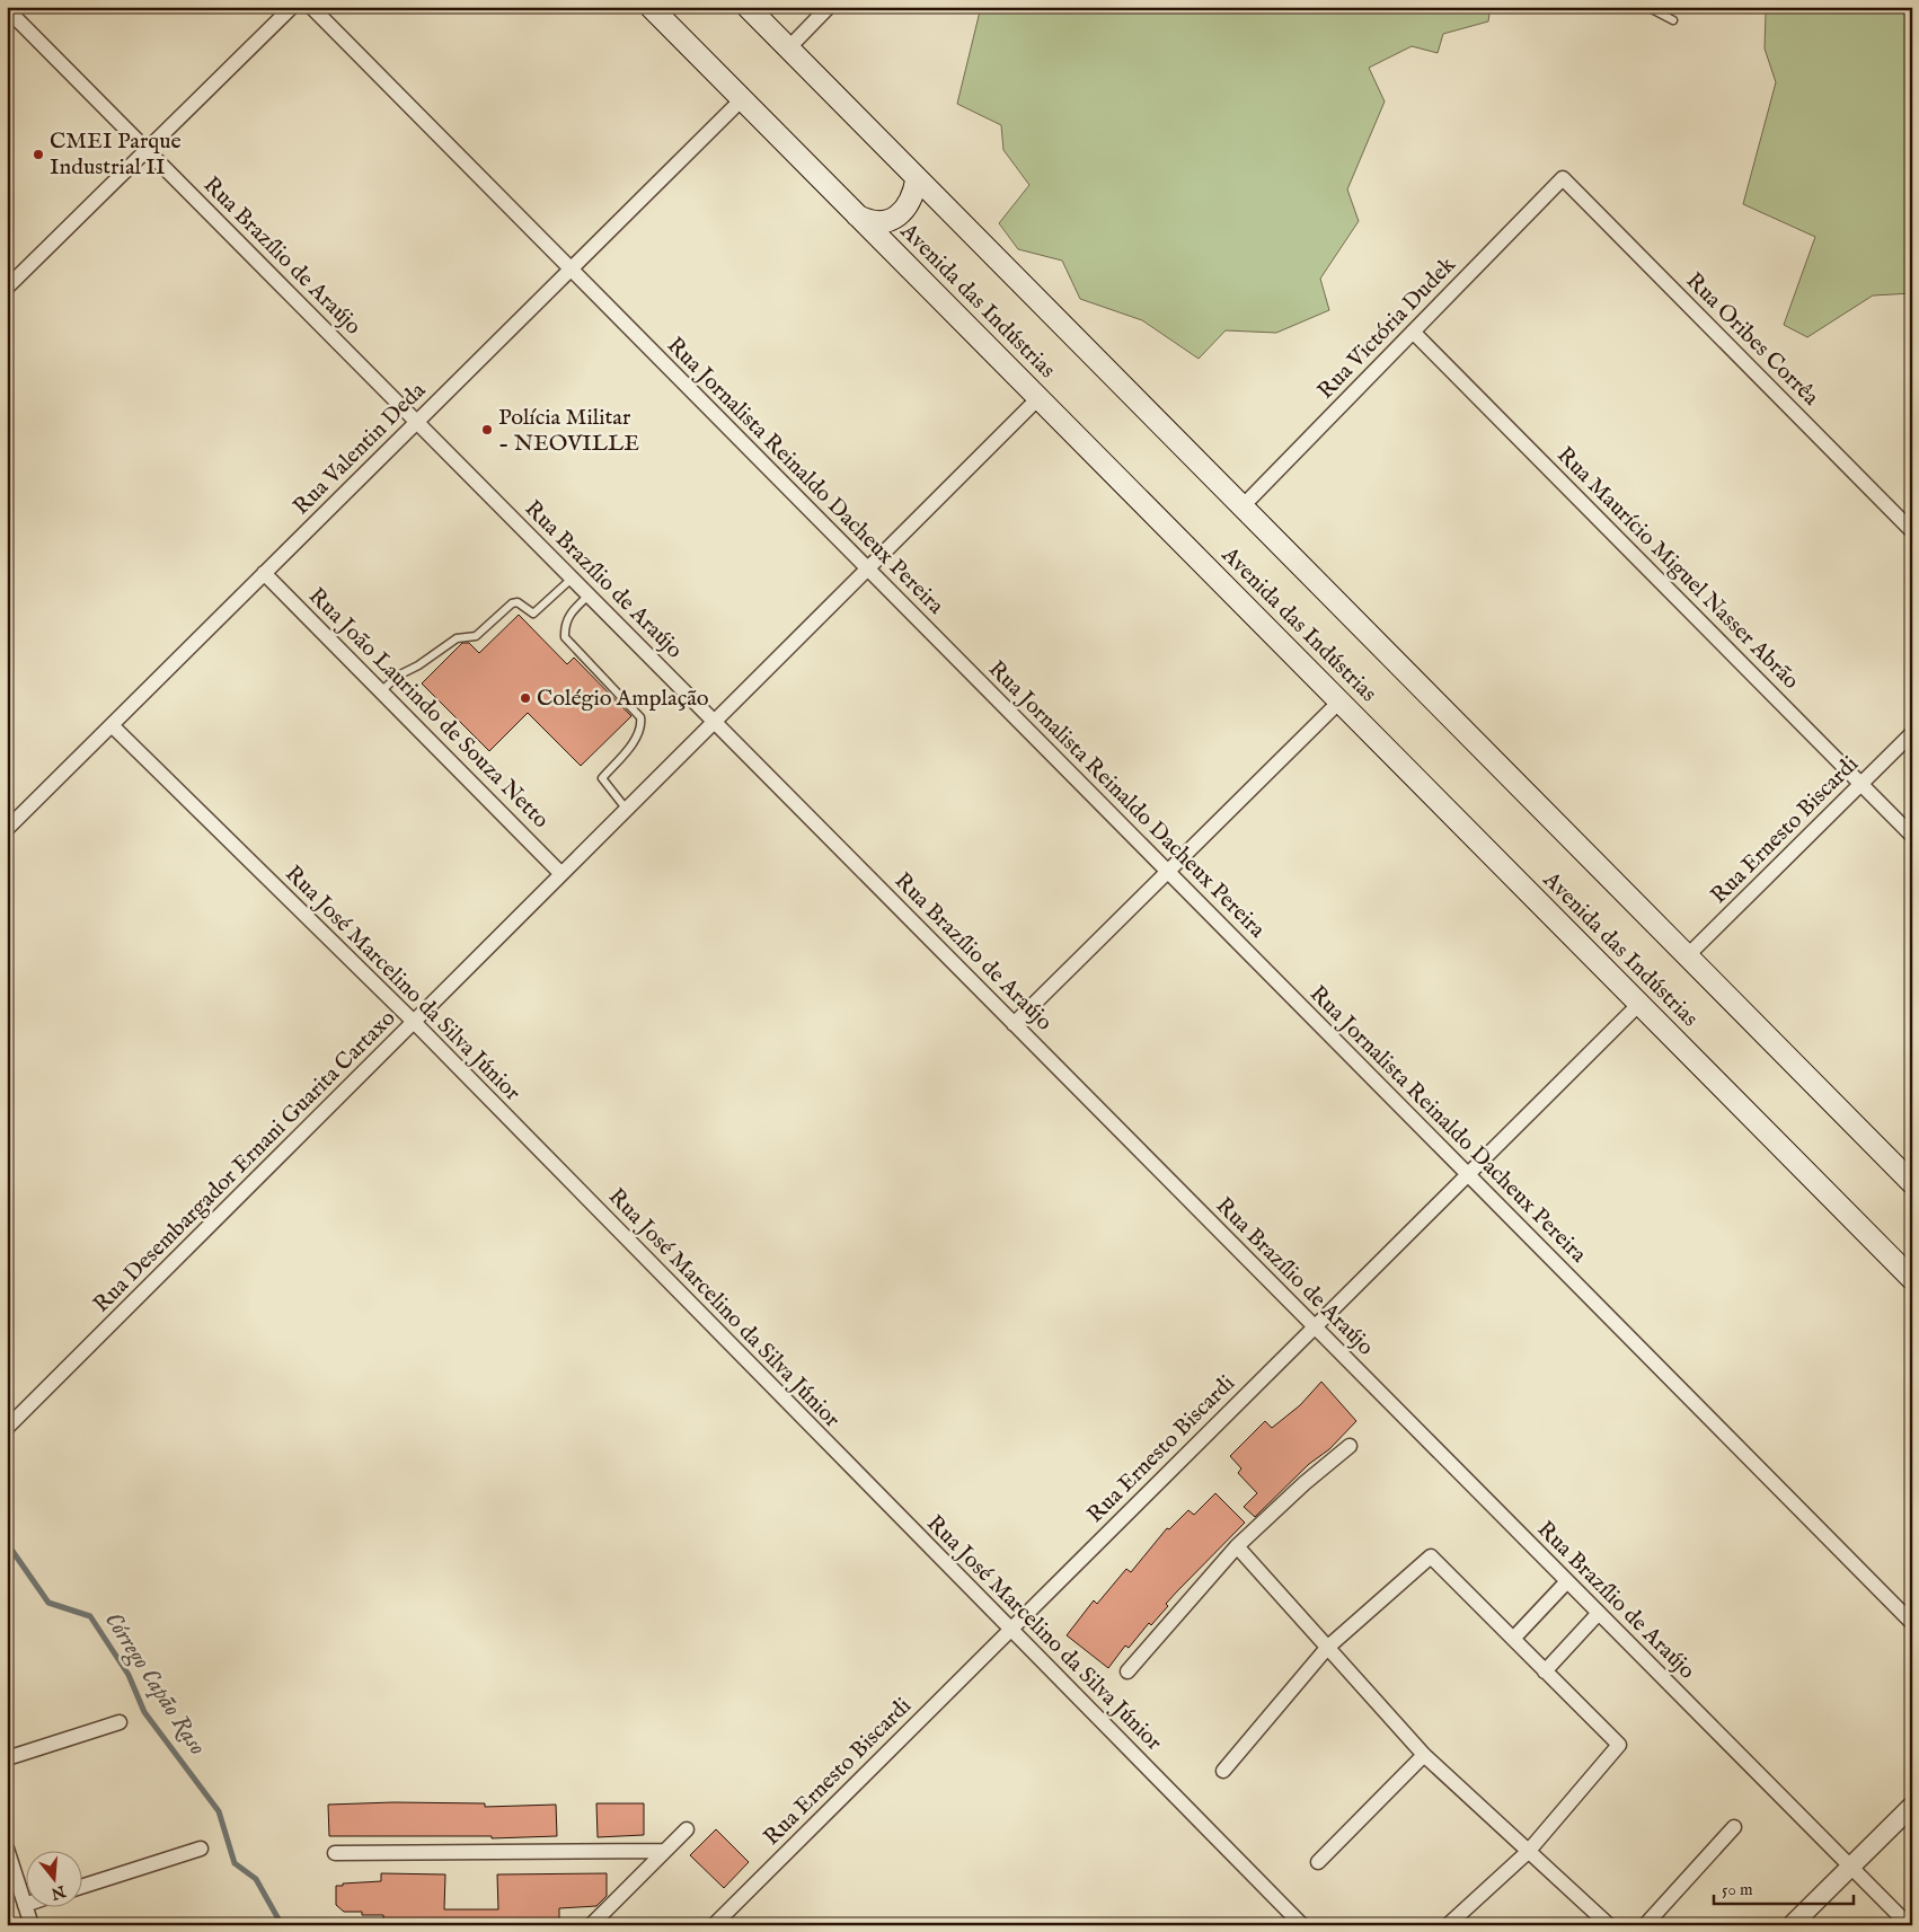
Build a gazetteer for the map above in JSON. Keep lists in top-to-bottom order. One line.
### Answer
{"streets":{"main road":["Avenida das Indústrias"],"street":["Rua Brazílio de Araújo","Rua Victória Dudek","Rua Oribes Corrêa","Rua Valentin Deda","Rua Jornalista Reinaldo Dacheux Pereira","Rua Maurício Miguel Nasser Abrão","Rua João Laurindo de Souza Netto","Rua Ernesto Biscardi","Rua José Marcelino da Silva Júnior","Rua Desembargador Ernani Guarita Cartaxo"]},"crossings":[["Rua Brazílio de Araújo","Rua Valentin Deda"],["Rua Brazílio de Araújo","Rua Ernesto Biscardi"],["Rua Brazílio de Araújo","Rua Desembargador Ernani Guarita Cartaxo"],["Avenida das Indústrias","Rua Victória Dudek"],["Avenida das Indústrias","Rua Valentin Deda"],["Avenida das Indústrias","Rua Ernesto Biscardi"],["Avenida das Indústrias","Rua Desembargador Ernani Guarita Cartaxo"],["Rua Victória Dudek","Rua Oribes Corrêa"],["Rua Victória Dudek","Rua Maurício Miguel Nasser Abrão"],["Rua Valentin Deda","Rua Jornalista Reinaldo Dacheux Pereira"],["Rua Valentin Deda","Rua João Laurindo de Souza Netto"],["Rua Valentin Deda","Rua José Marcelino da Silva Júnior"],["Rua Jornalista Reinaldo Dacheux Pereira","Rua Ernesto Biscardi"],["Rua Jornalista Reinaldo Dacheux Pereira","Rua Desembargador Ernani Guarita Cartaxo"],["Rua Maurício Miguel Nasser Abrão","Rua Ernesto Biscardi"],["Rua João Laurindo de Souza Netto","Rua Desembargador Ernani Guarita Cartaxo"],["Rua Ernesto Biscardi","Rua José Marcelino da Silva Júnior"],["Rua José Marcelino da Silva Júnior","Rua Desembargador Ernani Guarita Cartaxo"]],"water":["Córrego Capão Raso"],"places":["CMEI Parque Industrial II","Polícia Militar - NEOVILLE","Colégio Amplação"],"scale_bar":"50 m","north":"bottom"}
